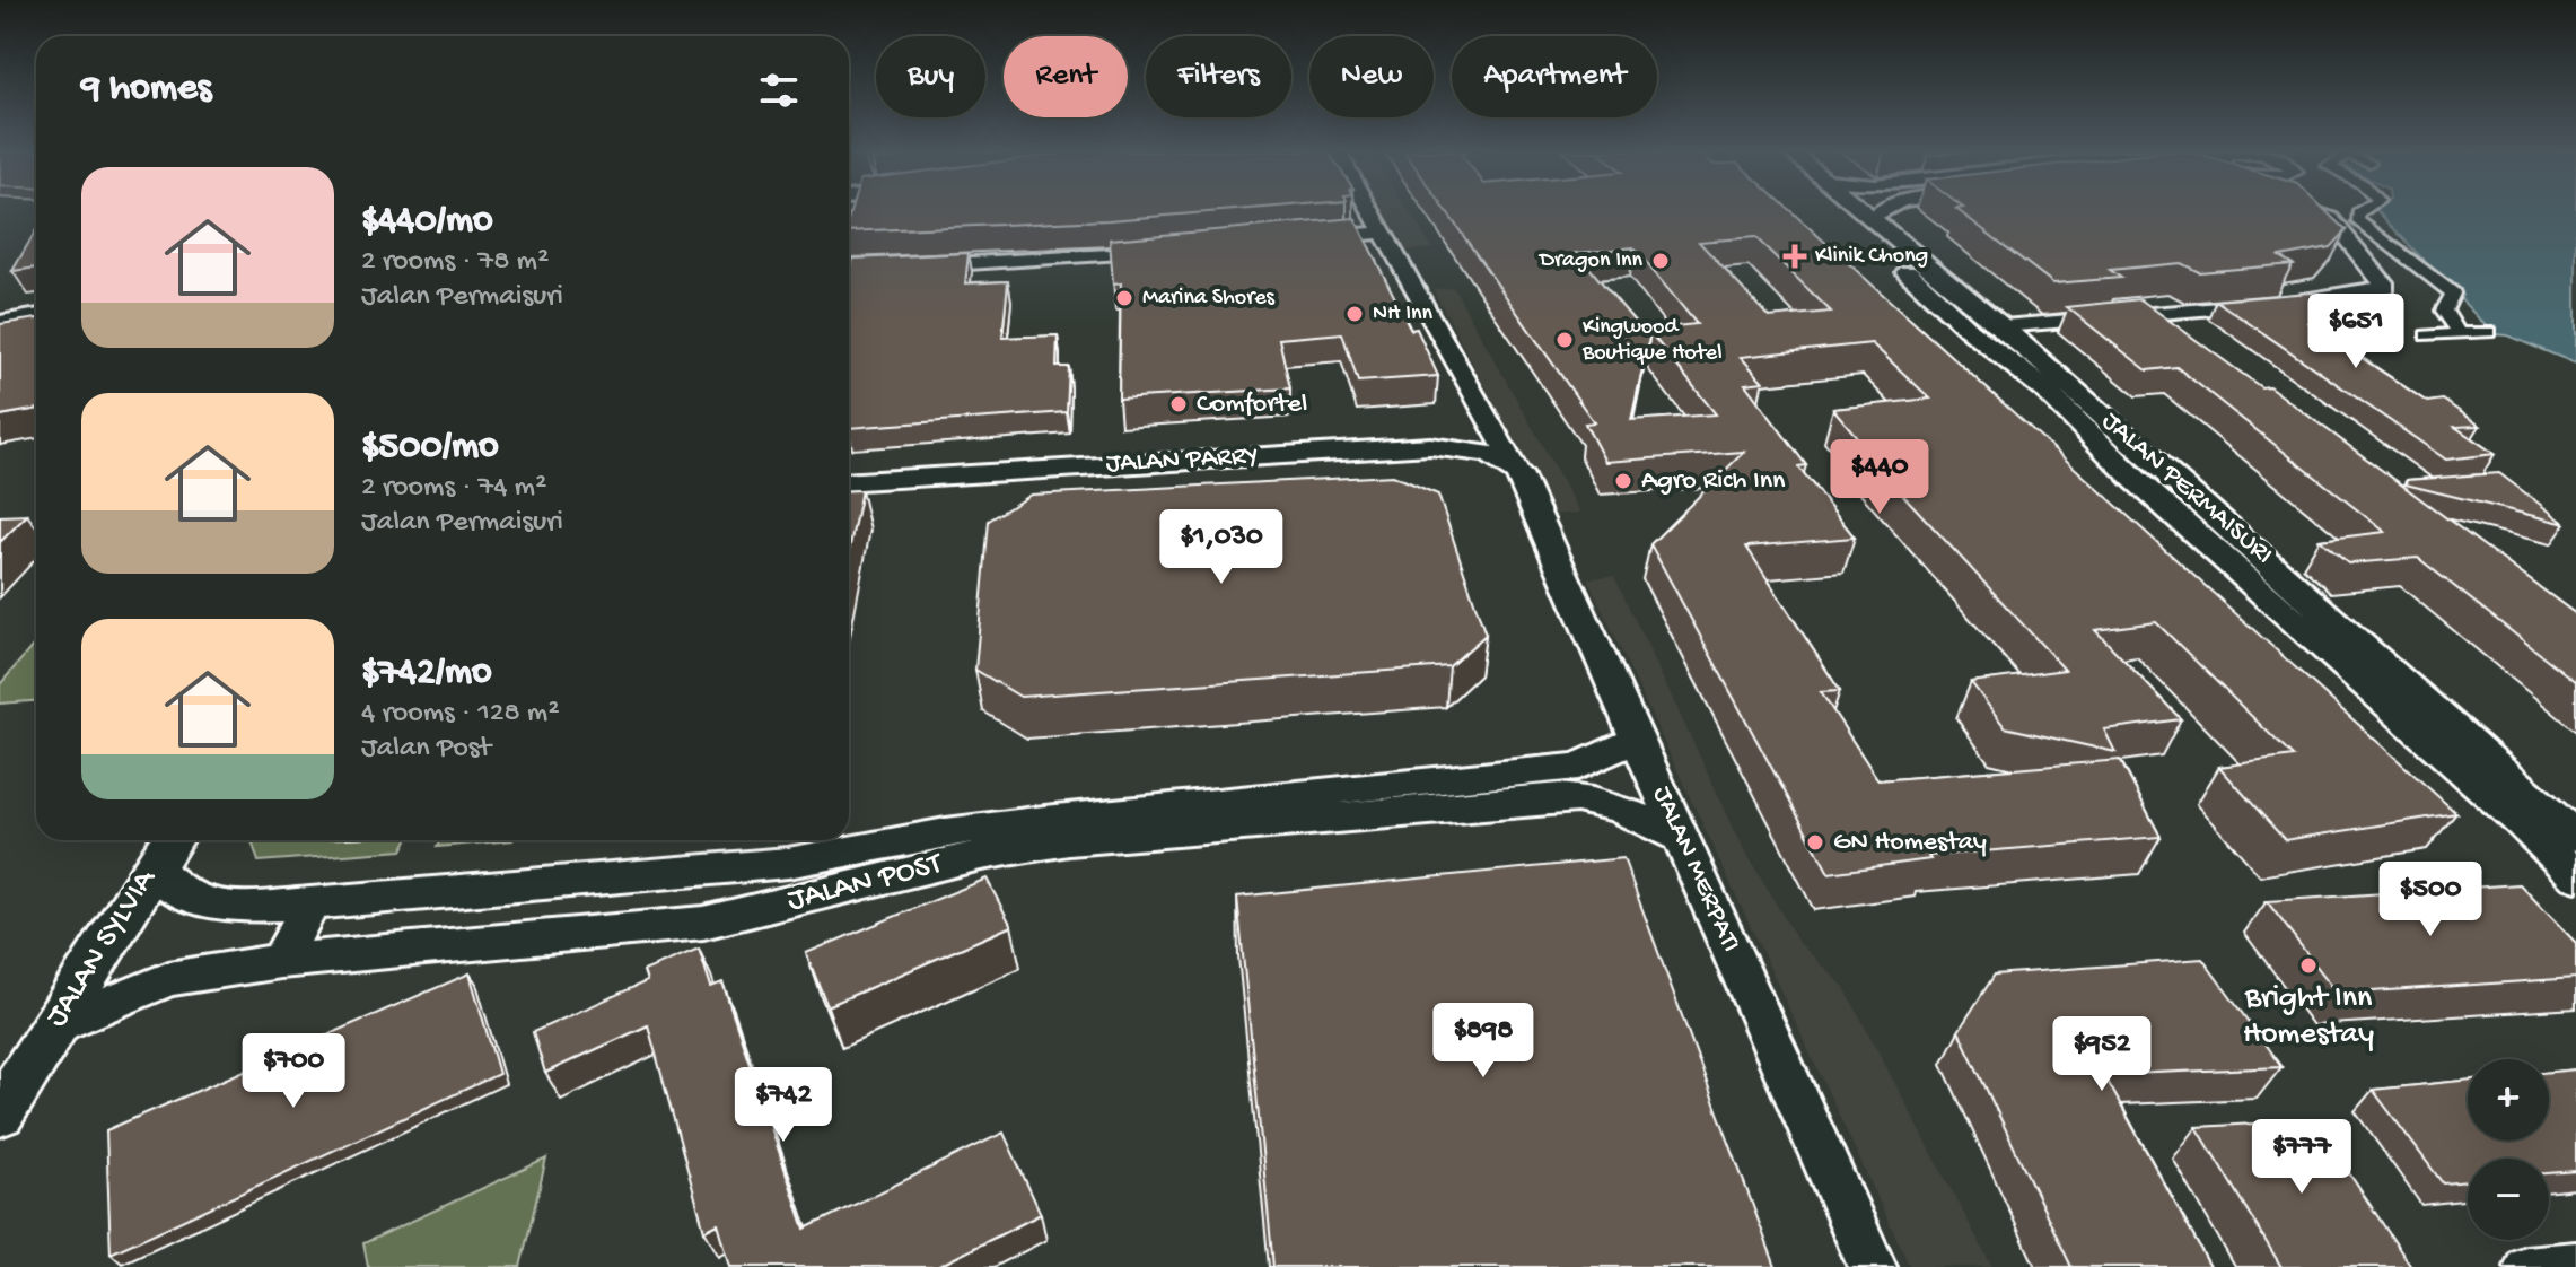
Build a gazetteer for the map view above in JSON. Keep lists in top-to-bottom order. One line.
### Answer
{"streets":{"main road":["JALAN SYLVIA"],"street":["JALAN PARRY","JALAN PERMAISURI","JALAN MERPATI","JALAN POST"]},"crossings":[["JALAN PARRY","JALAN MERPATI"],["JALAN MERPATI","JALAN POST"],["JALAN POST","JALAN SYLVIA"]],"places":{"health":["Klinik Chong"],"other":["Dragon Inn","Marina Shores","NH Inn","Kingwood Boutique Hotel","Comfortel","Agro Rich Inn","GN Homestay","Bright Inn Homestay"]},"page":{"chip":["Buy","Rent","Filters","New","Apartment"],"heading":"9 homes","list":[{"name":"$440/mo","note":"2 rooms · 78 m² · Jalan Permaisuri"},{"name":"$500/mo","note":"2 rooms · 74 m² · Jalan Permaisuri"},{"name":"$742/mo","note":"4 rooms · 128 m² · Jalan Post"}],"price":["$651","$440","$1,030","$500","$898","$952","$700","$742","$777"],"map_buttons":["+","−"]}}
